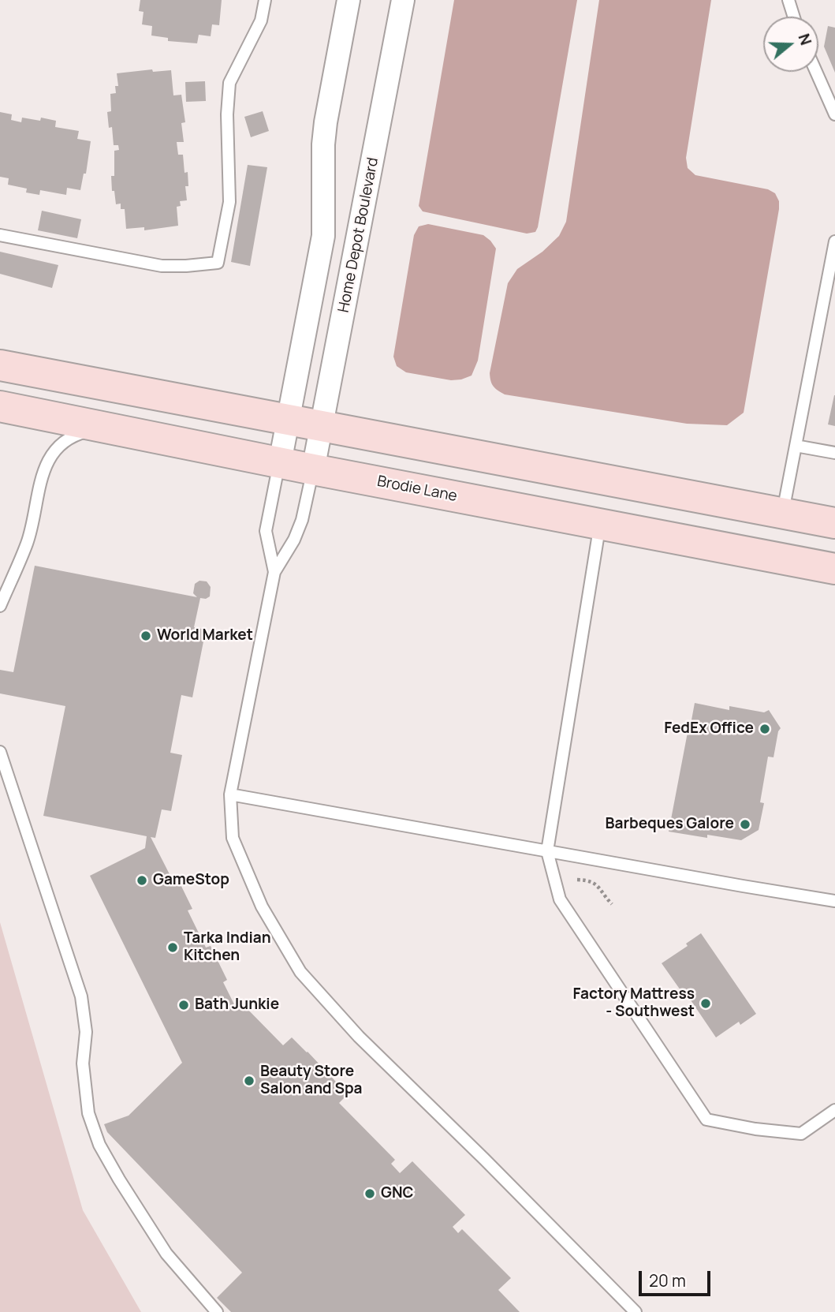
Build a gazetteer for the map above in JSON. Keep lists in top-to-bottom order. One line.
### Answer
{"streets":{"main road":["Brodie Lane"],"street":["Home Depot Boulevard"]},"crossings":[["Home Depot Boulevard","Brodie Lane"]],"places":["World Market","FedEx Office","Barbeques Galore","GameStop","Tarka Indian Kitchen","Factory Mattress - Southwest","Bath Junkie","Beauty Store Salon and Spa","GNC"],"scale_bar":"20 m","north":"right"}
